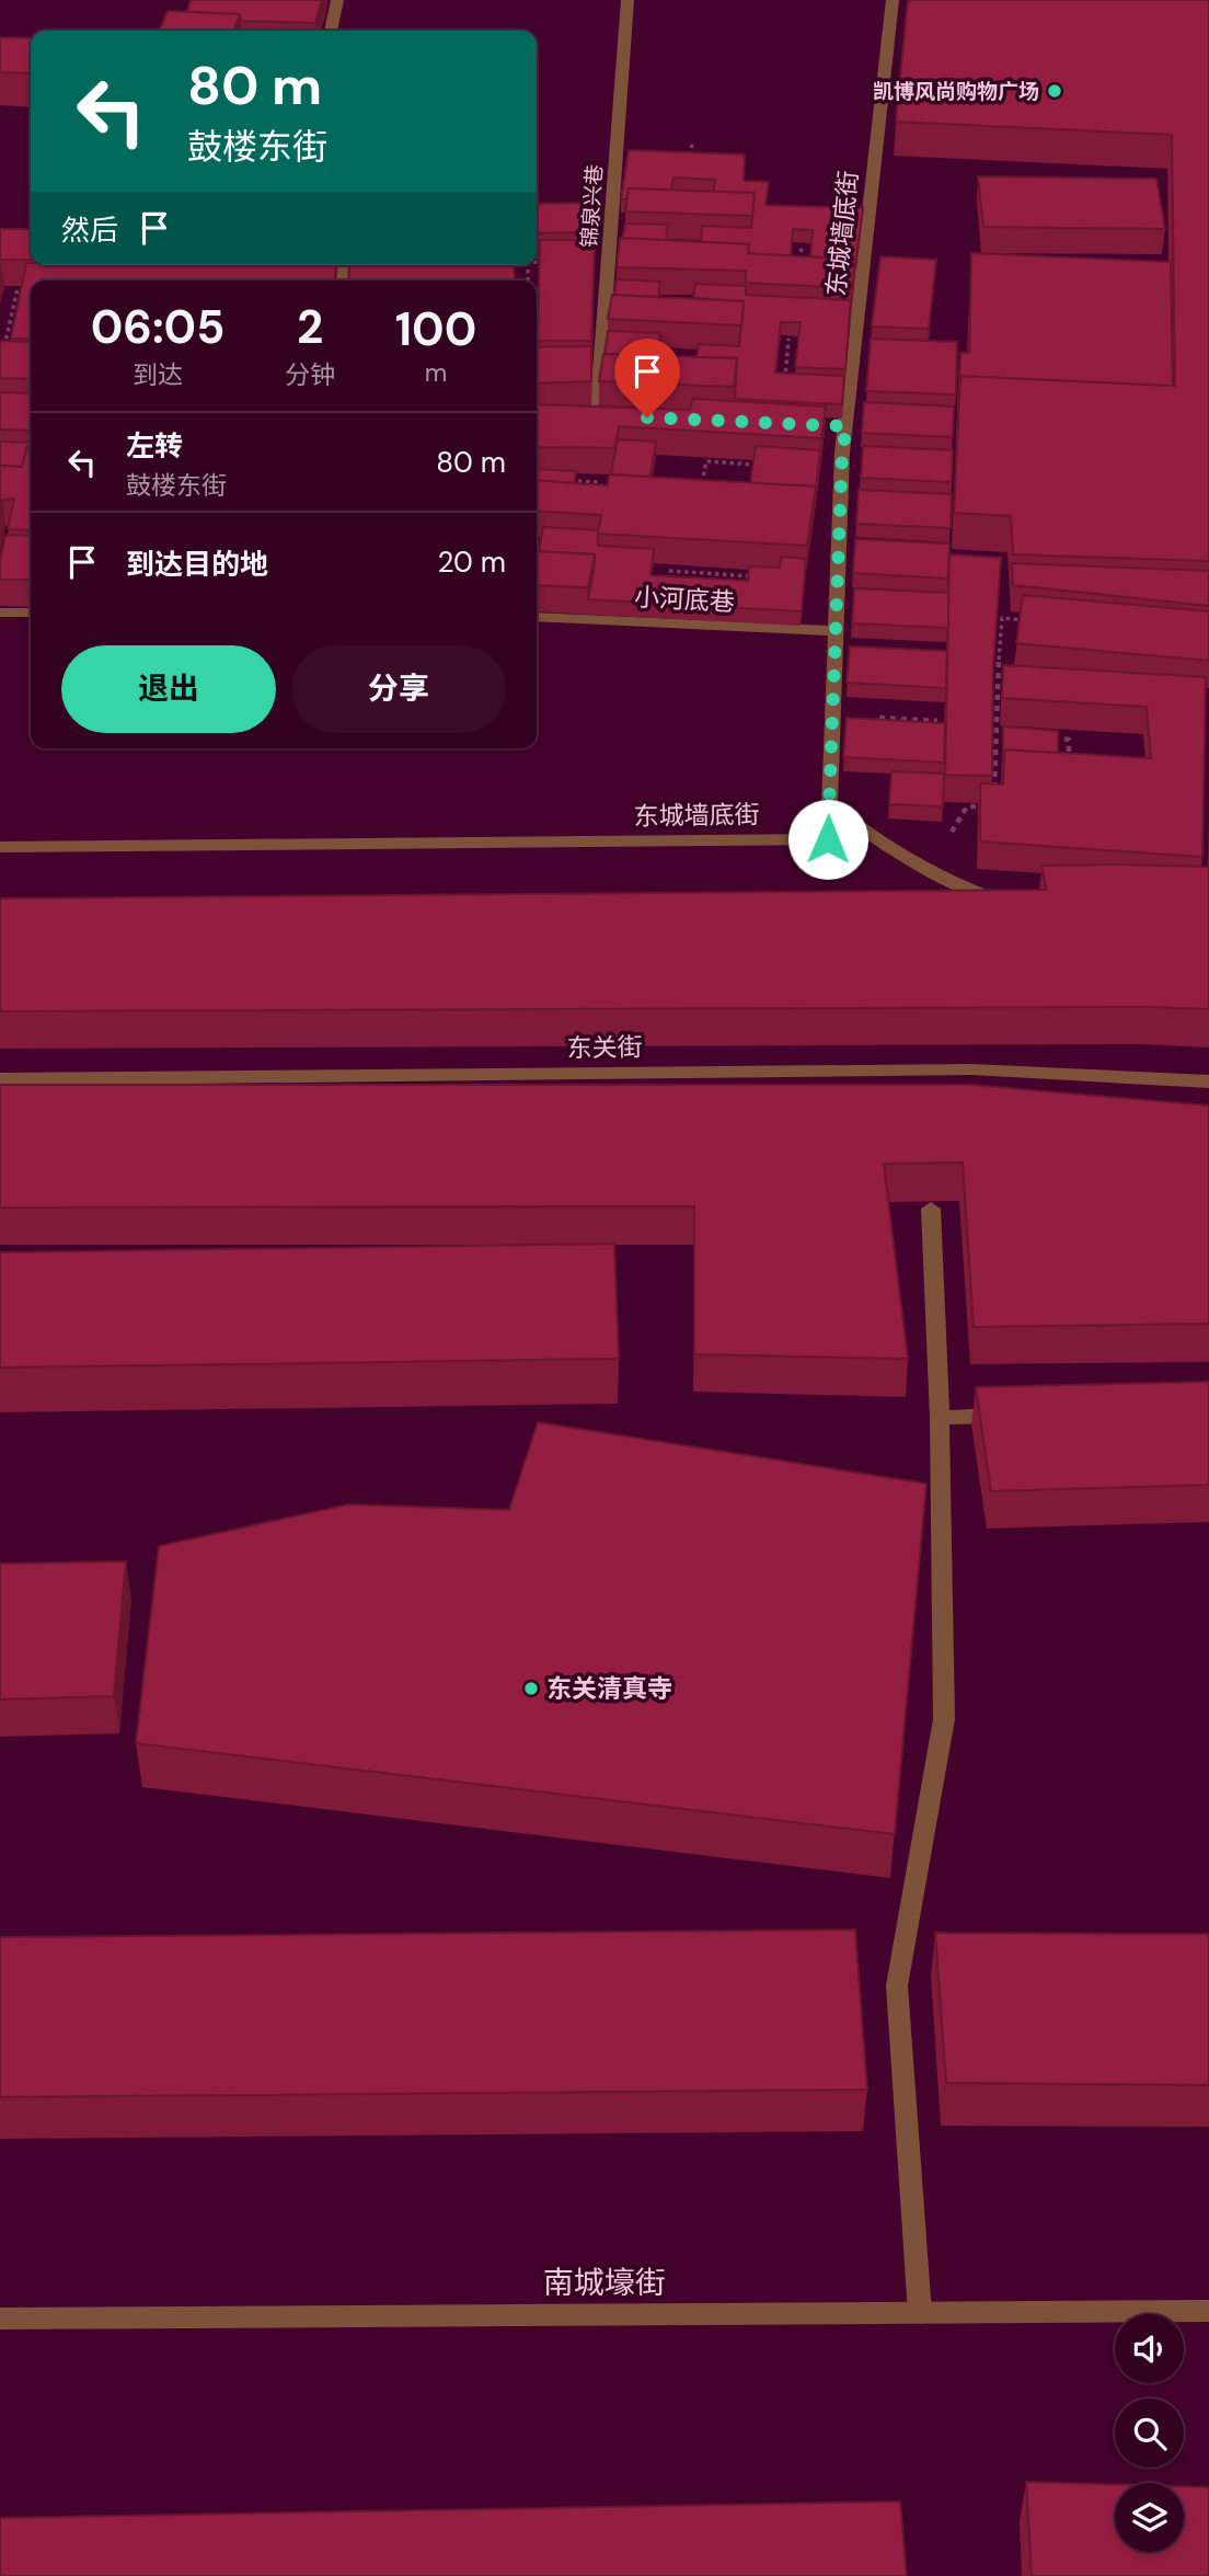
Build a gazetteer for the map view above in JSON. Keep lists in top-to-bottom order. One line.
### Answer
{"streets":{"street":["锦泉兴巷","东城墙底街","小河底巷","东关街","南城壕街"]},"crossings":[["东城墙底街","小河底巷"]],"places":["凯博风尚购物广场","东关清真寺"],"page":{"turn":["80 m","鼓楼东街"],"then":"然后","eta":["06:05","到达","2","分钟","100","m"],"list":[{"name":"左转","note":"鼓楼东街","value":"80 m"},{"name":"到达目的地","value":"20 m"}],"buttons":["退出","分享"]}}
